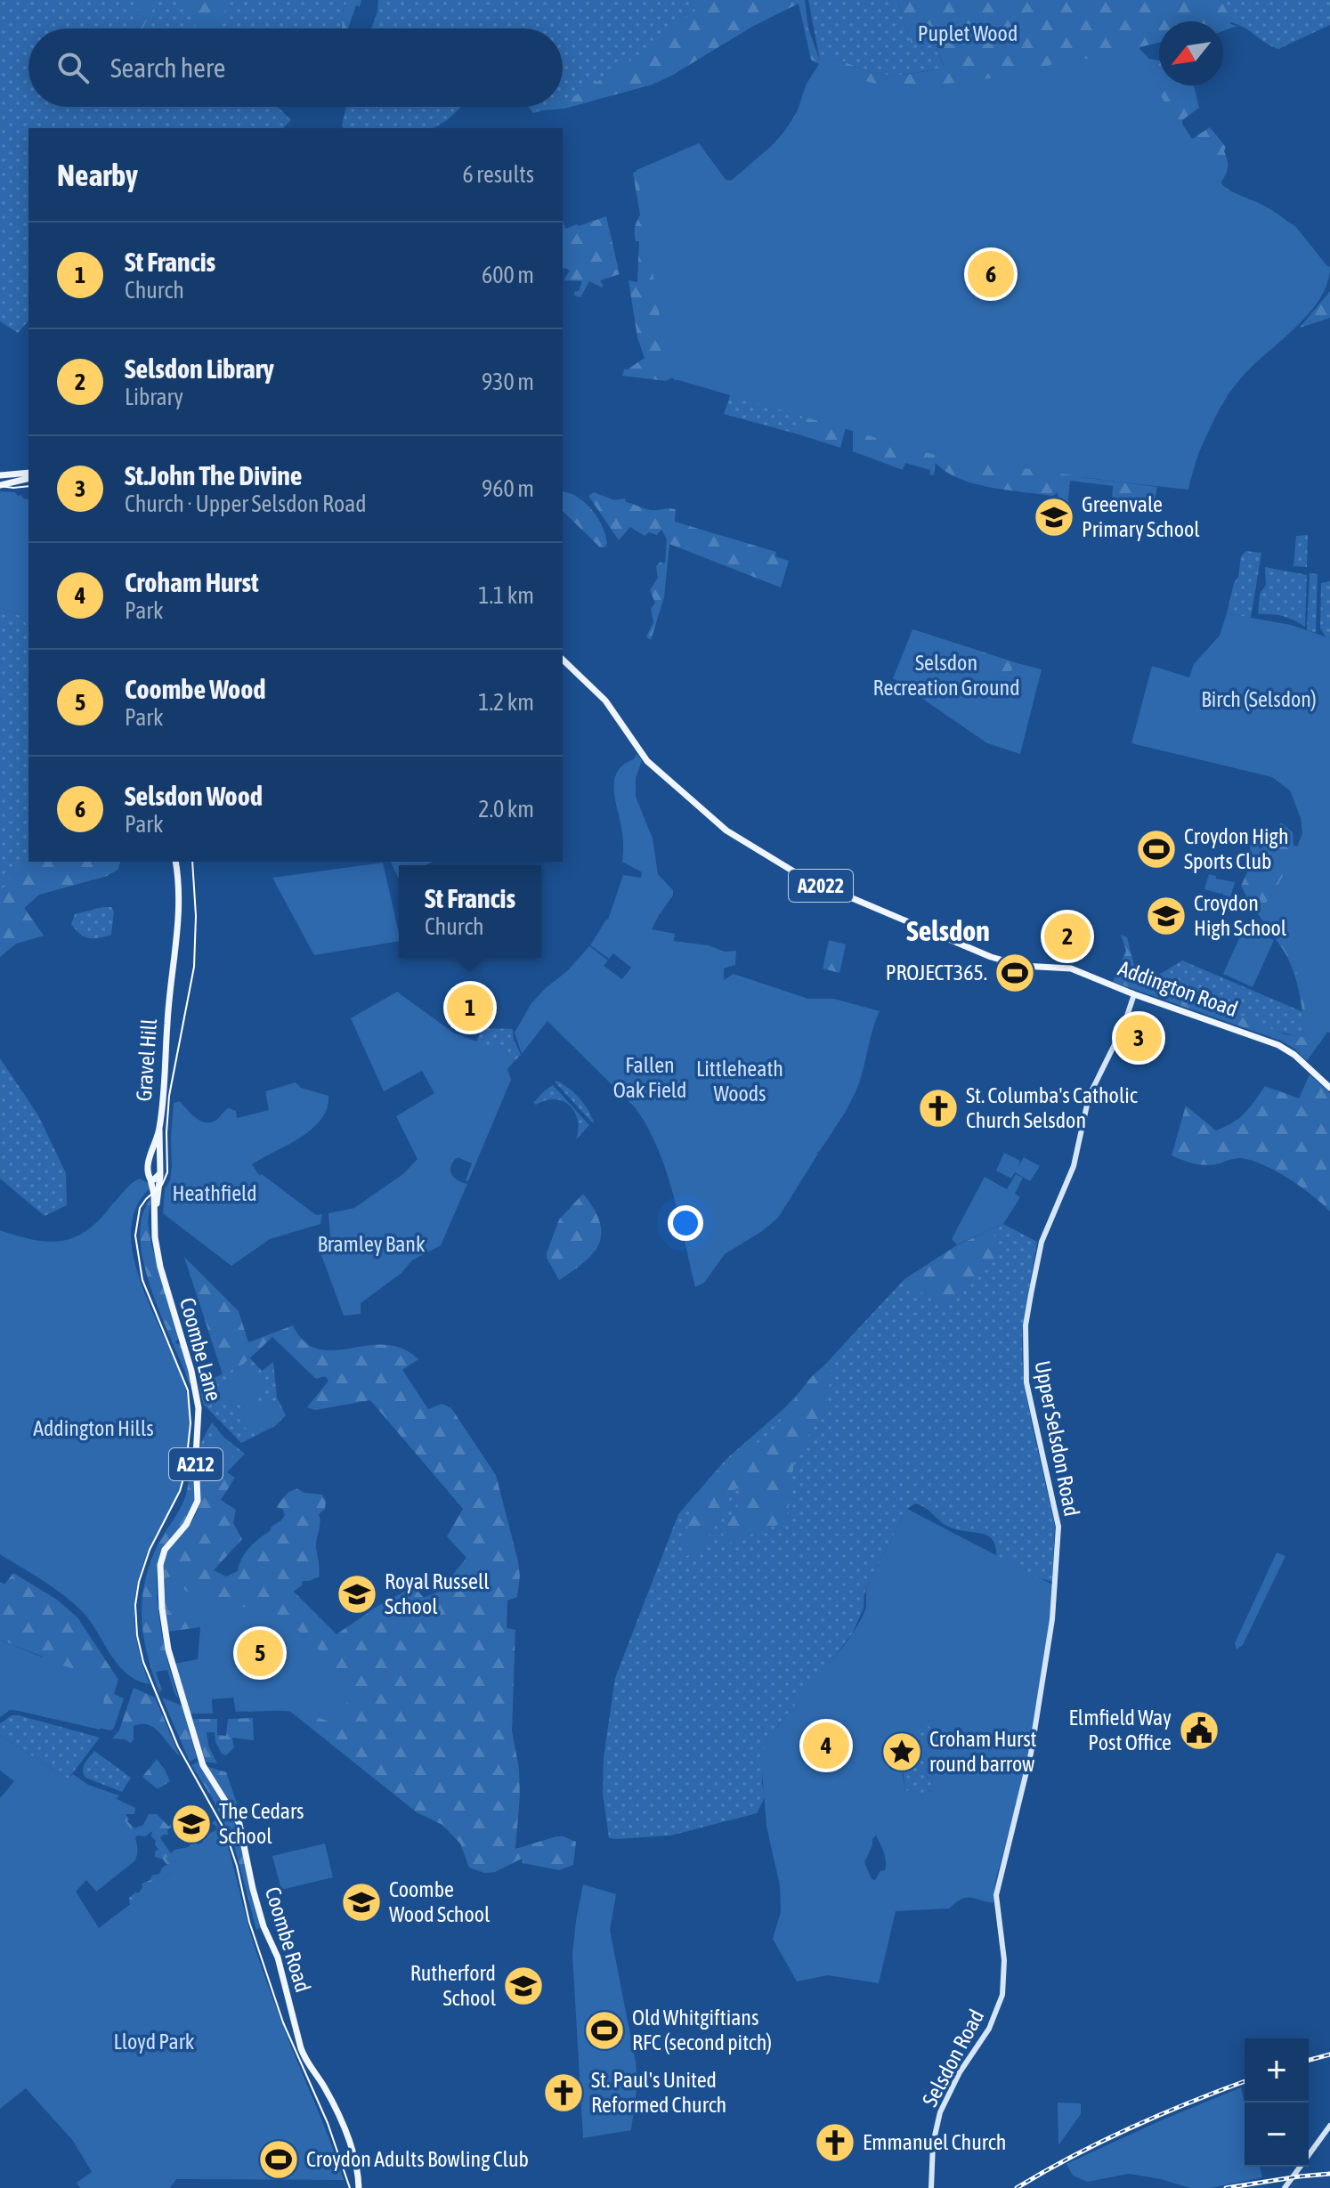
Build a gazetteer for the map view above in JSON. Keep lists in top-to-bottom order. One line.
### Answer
{"streets":{"main road":["A2022","Addington Road","Gravel Hill","Coombe Lane","Upper Selsdon Road","A212","Coombe Road","Selsdon Road"]},"crossings":[["Addington Road","Upper Selsdon Road"],["Gravel Hill","Coombe Lane"],["Coombe Lane","Coombe Road"],["Upper Selsdon Road","Selsdon Road"]],"districts":["Selsdon"],"parks":["Puplet Wood","Selsdon Recreation Ground","Birch (Selsdon)","Fallen Oak Field","Littleheath Woods","Heathfield","Bramley Bank","Addington Hills","Lloyd Park"],"places":{"school or university":["Greenvale Primary School","Croydon High School","Royal Russell School","The Cedars School","Coombe Wood School","Rutherford School"],"sports":["Croydon High Sports Club","PROJECT365.","Old Whitgiftians RFC (second pitch)","Croydon Adults Bowling Club"],"church":["St. Columba's Catholic Church Selsdon","St. Paul's United Reformed Church","Emmanuel Church"],"public building":["Elmfield Way Post Office"],"place":["Croham Hurst round barrow"]},"north":"bottom left","page":{"search":"Search here","heading":["Nearby","6 results"],"list":[{"mark":"1","name":"St Francis","note":"Church","value":"600 m"},{"mark":"2","name":"Selsdon Library","note":"Library","value":"930 m"},{"mark":"3","name":"St.John The Divine","note":"Church · Upper Selsdon Road","value":"960 m"},{"mark":"4","name":"Croham Hurst","note":"Park","value":"1.1 km"},{"mark":"5","name":"Coombe Wood","note":"Park","value":"1.2 km"},{"mark":"6","name":"Selsdon Wood","note":"Park","value":"2.0 km"}],"pins":["6","2","1","3","5","4"],"popup":["St Francis","Church"],"map_buttons":["+","−"]}}
